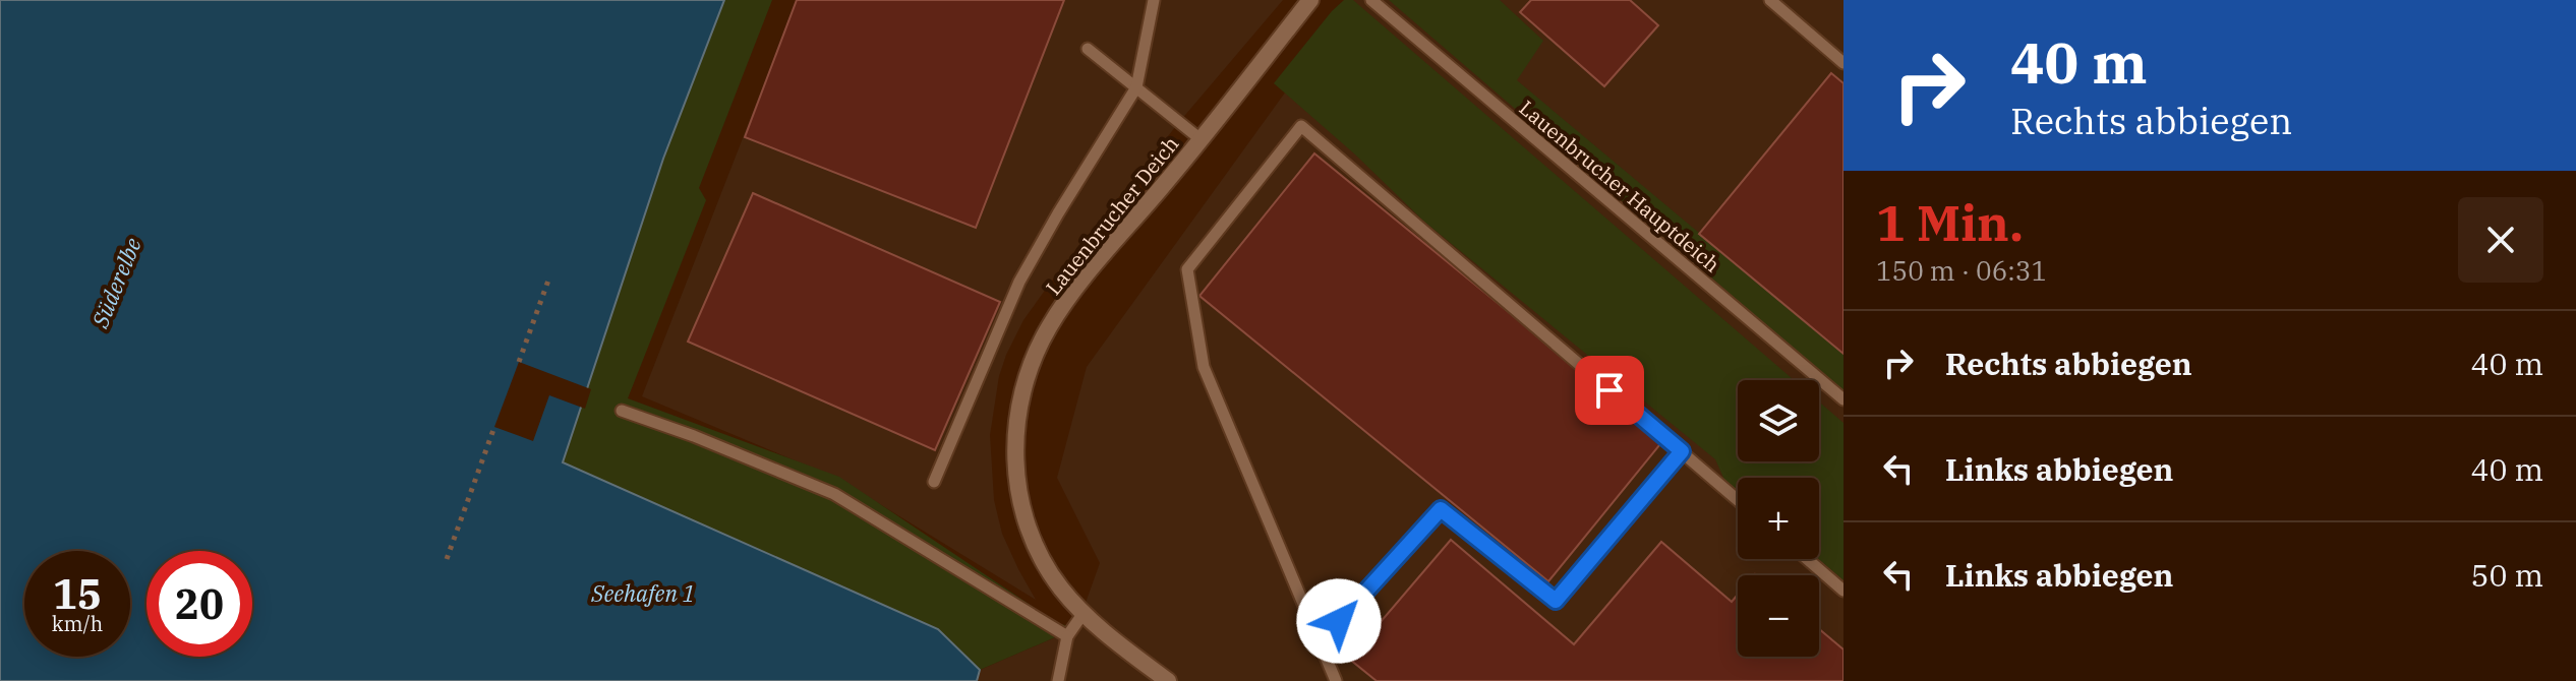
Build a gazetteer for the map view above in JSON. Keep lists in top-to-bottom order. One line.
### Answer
{"streets":{"street":["Lauenbrucher Deich"],"lane":["Lauenbrucher Hauptdeich"]},"water":["Süderelbe","Seehafen 1"],"page":{"turn":["40 m","Rechts abbiegen"],"heading":["1 Min.","150 m · 06:31"],"list":[{"name":"Rechts abbiegen","value":"40 m"},{"name":"Links abbiegen","value":"40 m"},{"name":"Links abbiegen","value":"50 m"}],"map_buttons":["+","−"],"speed":"15 km/h","limit":"20"}}
